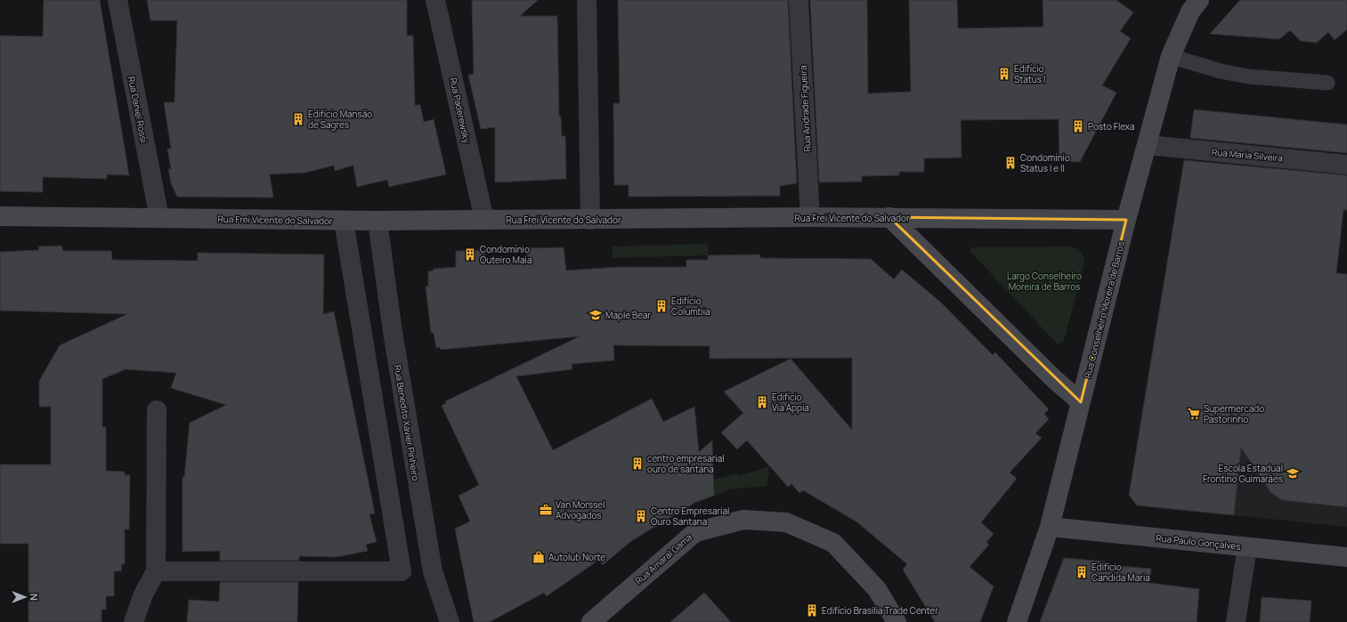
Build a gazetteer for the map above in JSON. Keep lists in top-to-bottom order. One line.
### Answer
{"streets":{"street":["Rua Andrade Figueira","Rua Daniel Rossi","Rua Paderewsky","Rua Maria Silveira","Rua Frei Vicente do Salvador","Rua Conselheiro Moreira de Barros","Rua Benedito Xavier Pinheiro","Rua Paulo Gonçalves","Rua Amaral Gama"]},"crossings":[["Rua Andrade Figueira","Rua Frei Vicente do Salvador"],["Rua Daniel Rossi","Rua Frei Vicente do Salvador"],["Rua Paderewsky","Rua Frei Vicente do Salvador"],["Rua Maria Silveira","Rua Conselheiro Moreira de Barros"],["Rua Frei Vicente do Salvador","Rua Conselheiro Moreira de Barros"],["Rua Frei Vicente do Salvador","Rua Benedito Xavier Pinheiro"],["Rua Conselheiro Moreira de Barros","Rua Paulo Gonçalves"]],"parks":["Largo Conselheiro Moreira de Barros"],"places":{"building":["Edifício Status I","Edifício Mansão de Sagres","Posto Flexa","Condomínio Status I e II","Condomínio Outeiro Maia","Edifício Columbia","Edifício Via Appia","centro empresarial ouro de santana","Centro Empresarial Ouro Santana","Edifício Candida Maria","Edifício Brasilia Trade Center"],"school or university":["Maple Bear","Escola Estadual Frontino Guimarães"],"supermarket":["Supermercado Pastorinho"],"office":["Van Morssel Advogados"],"shop":["Autolub Norte"]},"north":"right"}
